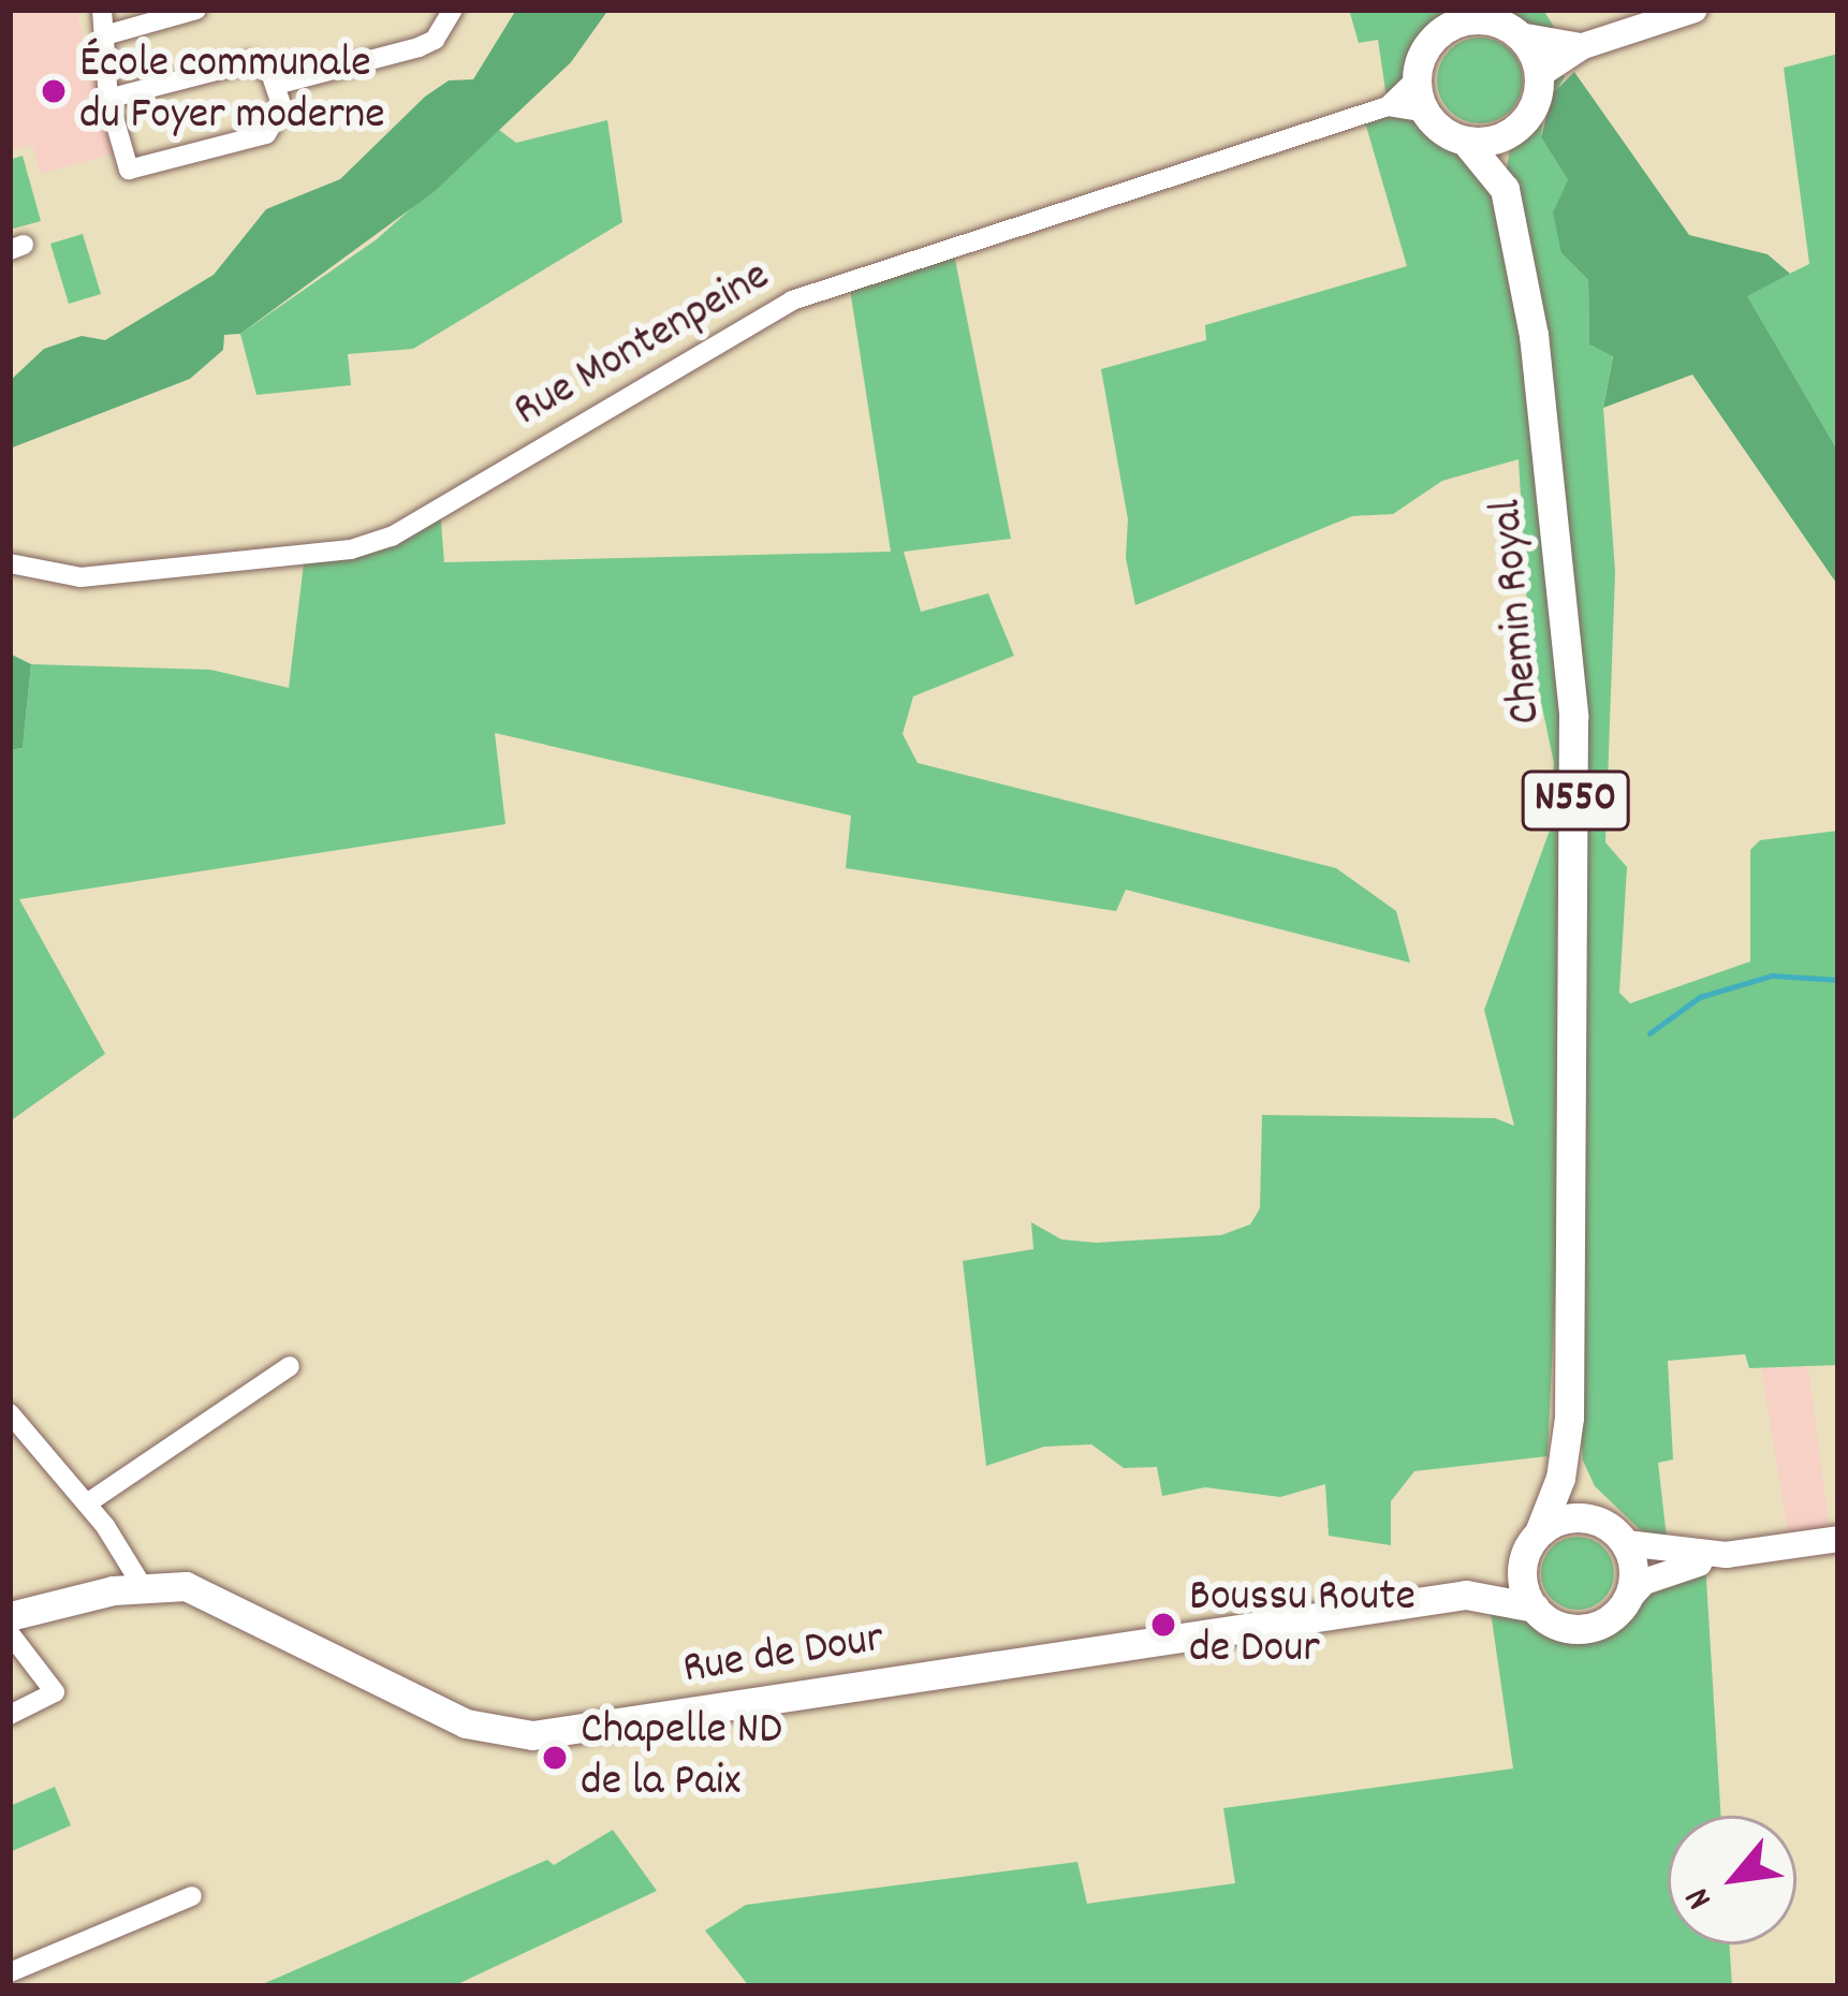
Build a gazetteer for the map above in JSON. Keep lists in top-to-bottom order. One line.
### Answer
{"streets":{"main road":["Chemin Royal","N550","Rue de Dour"],"street":["Rue Montenpeine"]},"crossings":[["Rue Montenpeine","Chemin Royal"],["Chemin Royal","Rue de Dour"]],"places":["École communale du Foyer moderne","Boussu Route de Dour","Chapelle ND de la Paix"],"north":"bottom left"}
